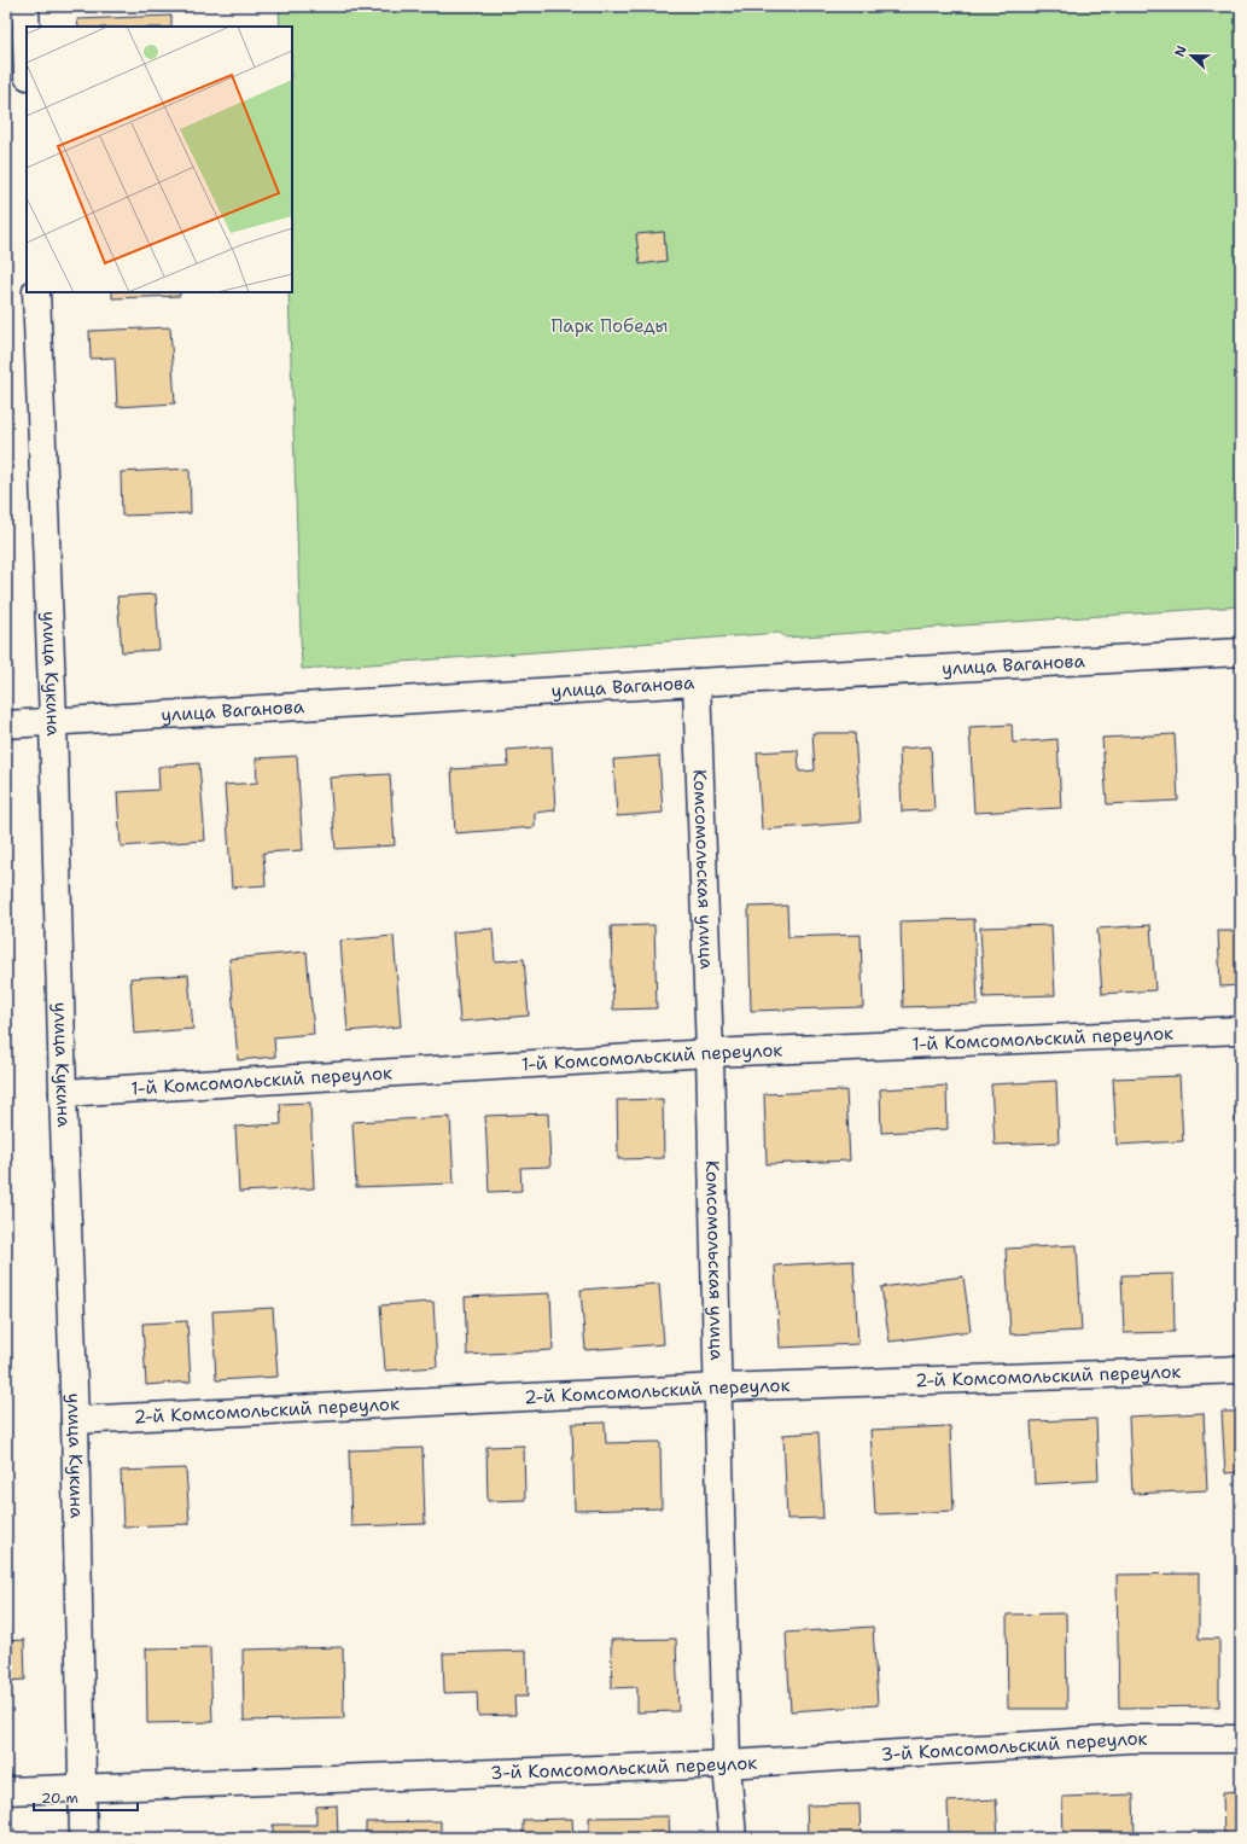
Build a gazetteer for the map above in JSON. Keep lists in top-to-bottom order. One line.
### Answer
{"streets":{"street":["улица Ваганова","улица Кукина","Комсомольская улица","1-й Комсомольский переулок","2-й Комсомольский переулок","3-й Комсомольский переулок"]},"crossings":[["улица Ваганова","улица Кукина"],["улица Ваганова","Комсомольская улица"],["улица Кукина","1-й Комсомольский переулок"],["улица Кукина","2-й Комсомольский переулок"],["улица Кукина","3-й Комсомольский переулок"],["Комсомольская улица","1-й Комсомольский переулок"],["Комсомольская улица","2-й Комсомольский переулок"],["Комсомольская улица","3-й Комсомольский переулок"]],"parks":["Парк Победы"],"scale_bar":"20 m","north":"left"}
